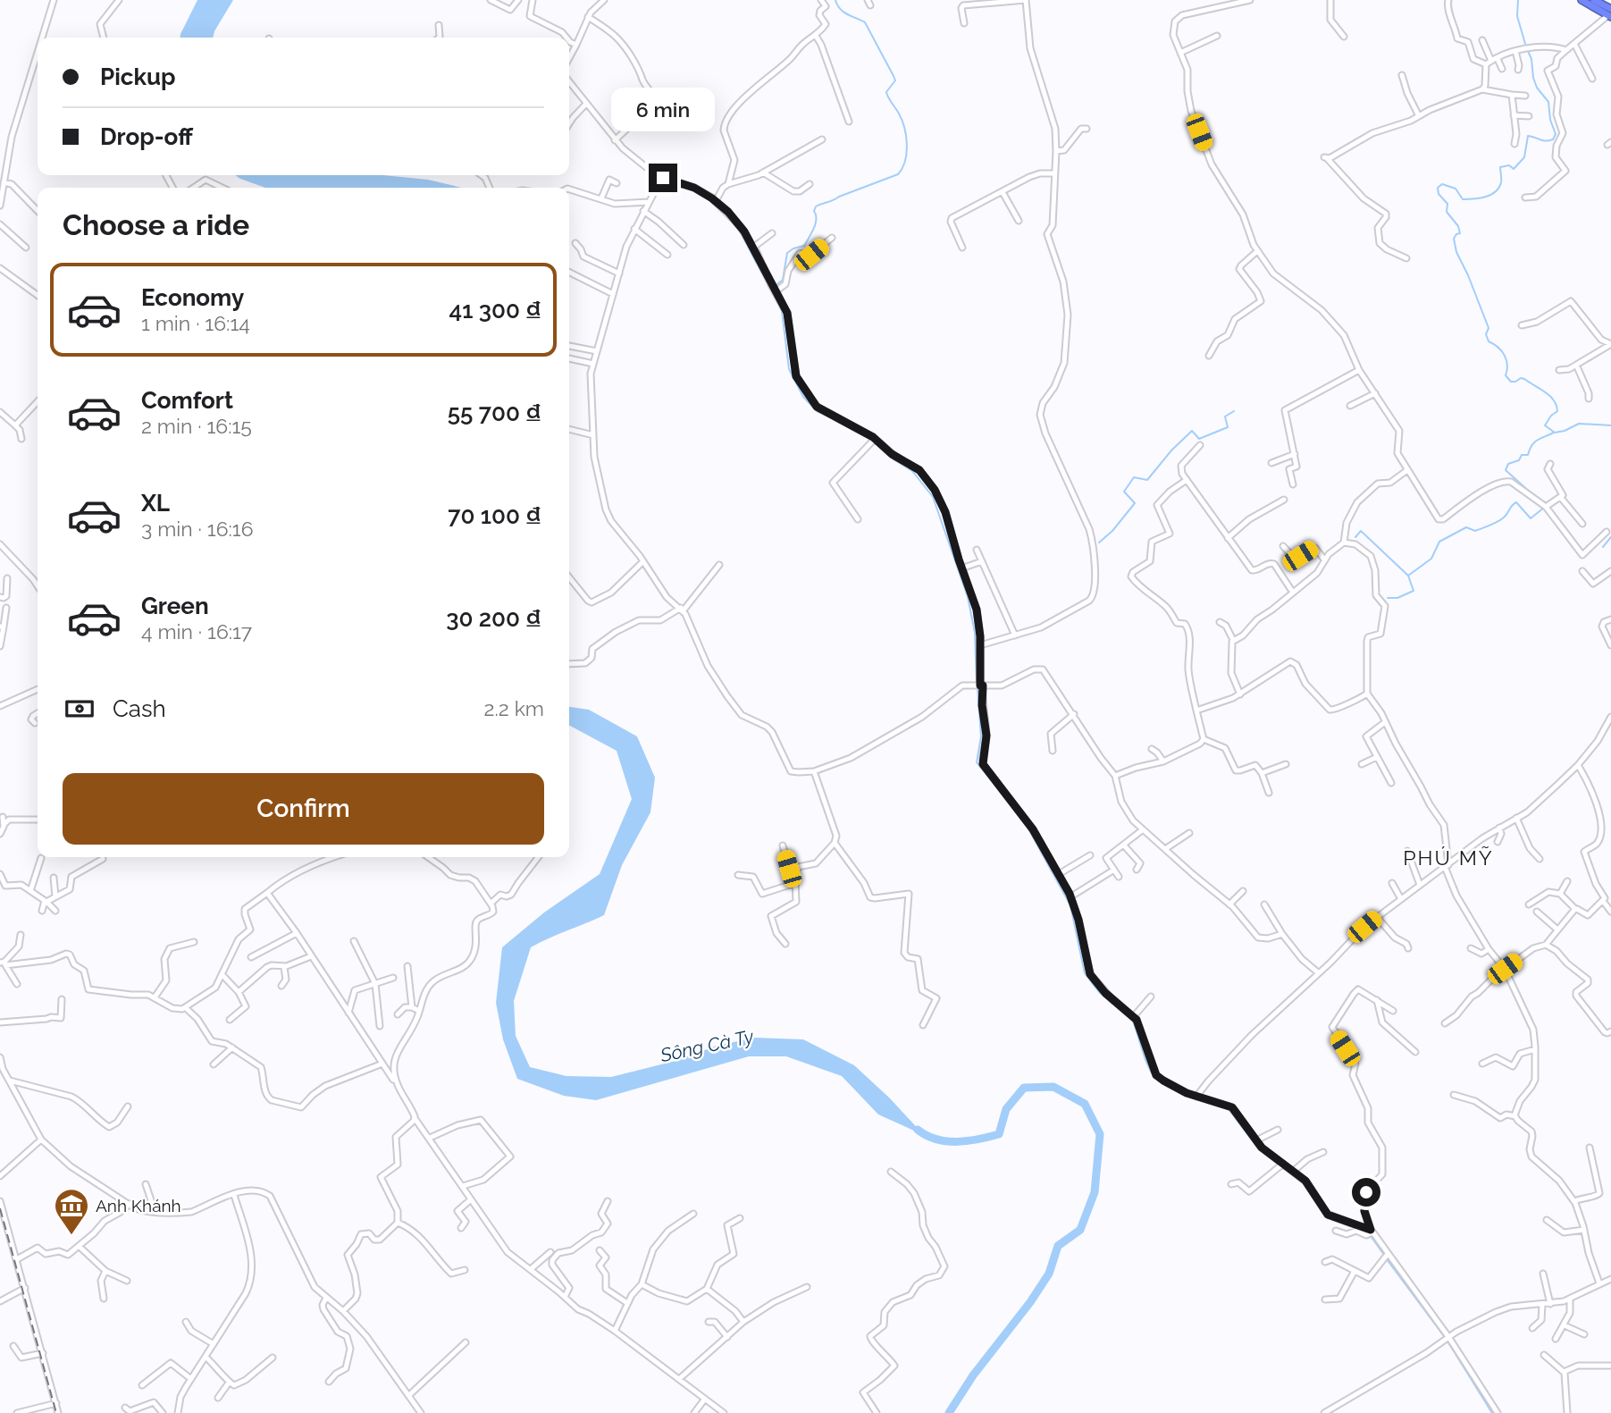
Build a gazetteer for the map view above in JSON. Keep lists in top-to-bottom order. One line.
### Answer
{"districts":["PHÚ MỸ"],"water":["Sông Cà Ty"],"places":{"museum":["Anh Khánh"]},"page":{"banner":["Pickup","Drop-off"],"bubble":"6 min","heading":"Choose a ride","list":[{"name":"Economy","note":"1 min · 16:14","value":"41 300 ₫"},{"name":"Comfort","note":"2 min · 16:15","value":"55 700 ₫"},{"name":"XL","note":"3 min · 16:16","value":"70 100 ₫"},{"name":"Green","note":"4 min · 16:17","value":"30 200 ₫"}],"pay":["Cash","2.2 km"],"buttons":"Confirm"}}
